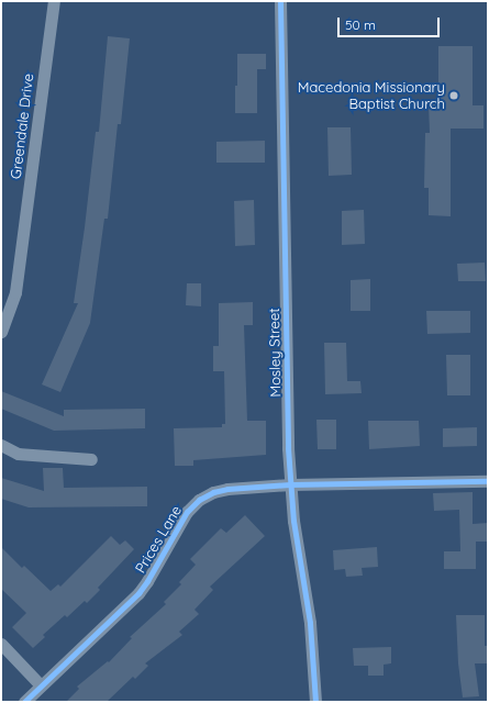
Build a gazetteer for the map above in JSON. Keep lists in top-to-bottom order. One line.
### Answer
{"streets":{"street":["Greendale Drive","Mosley Street","Prices Lane"]},"crossings":[["Mosley Street","Prices Lane"]],"places":["Macedonia Missionary Baptist Church"],"scale_bar":"50 m"}
